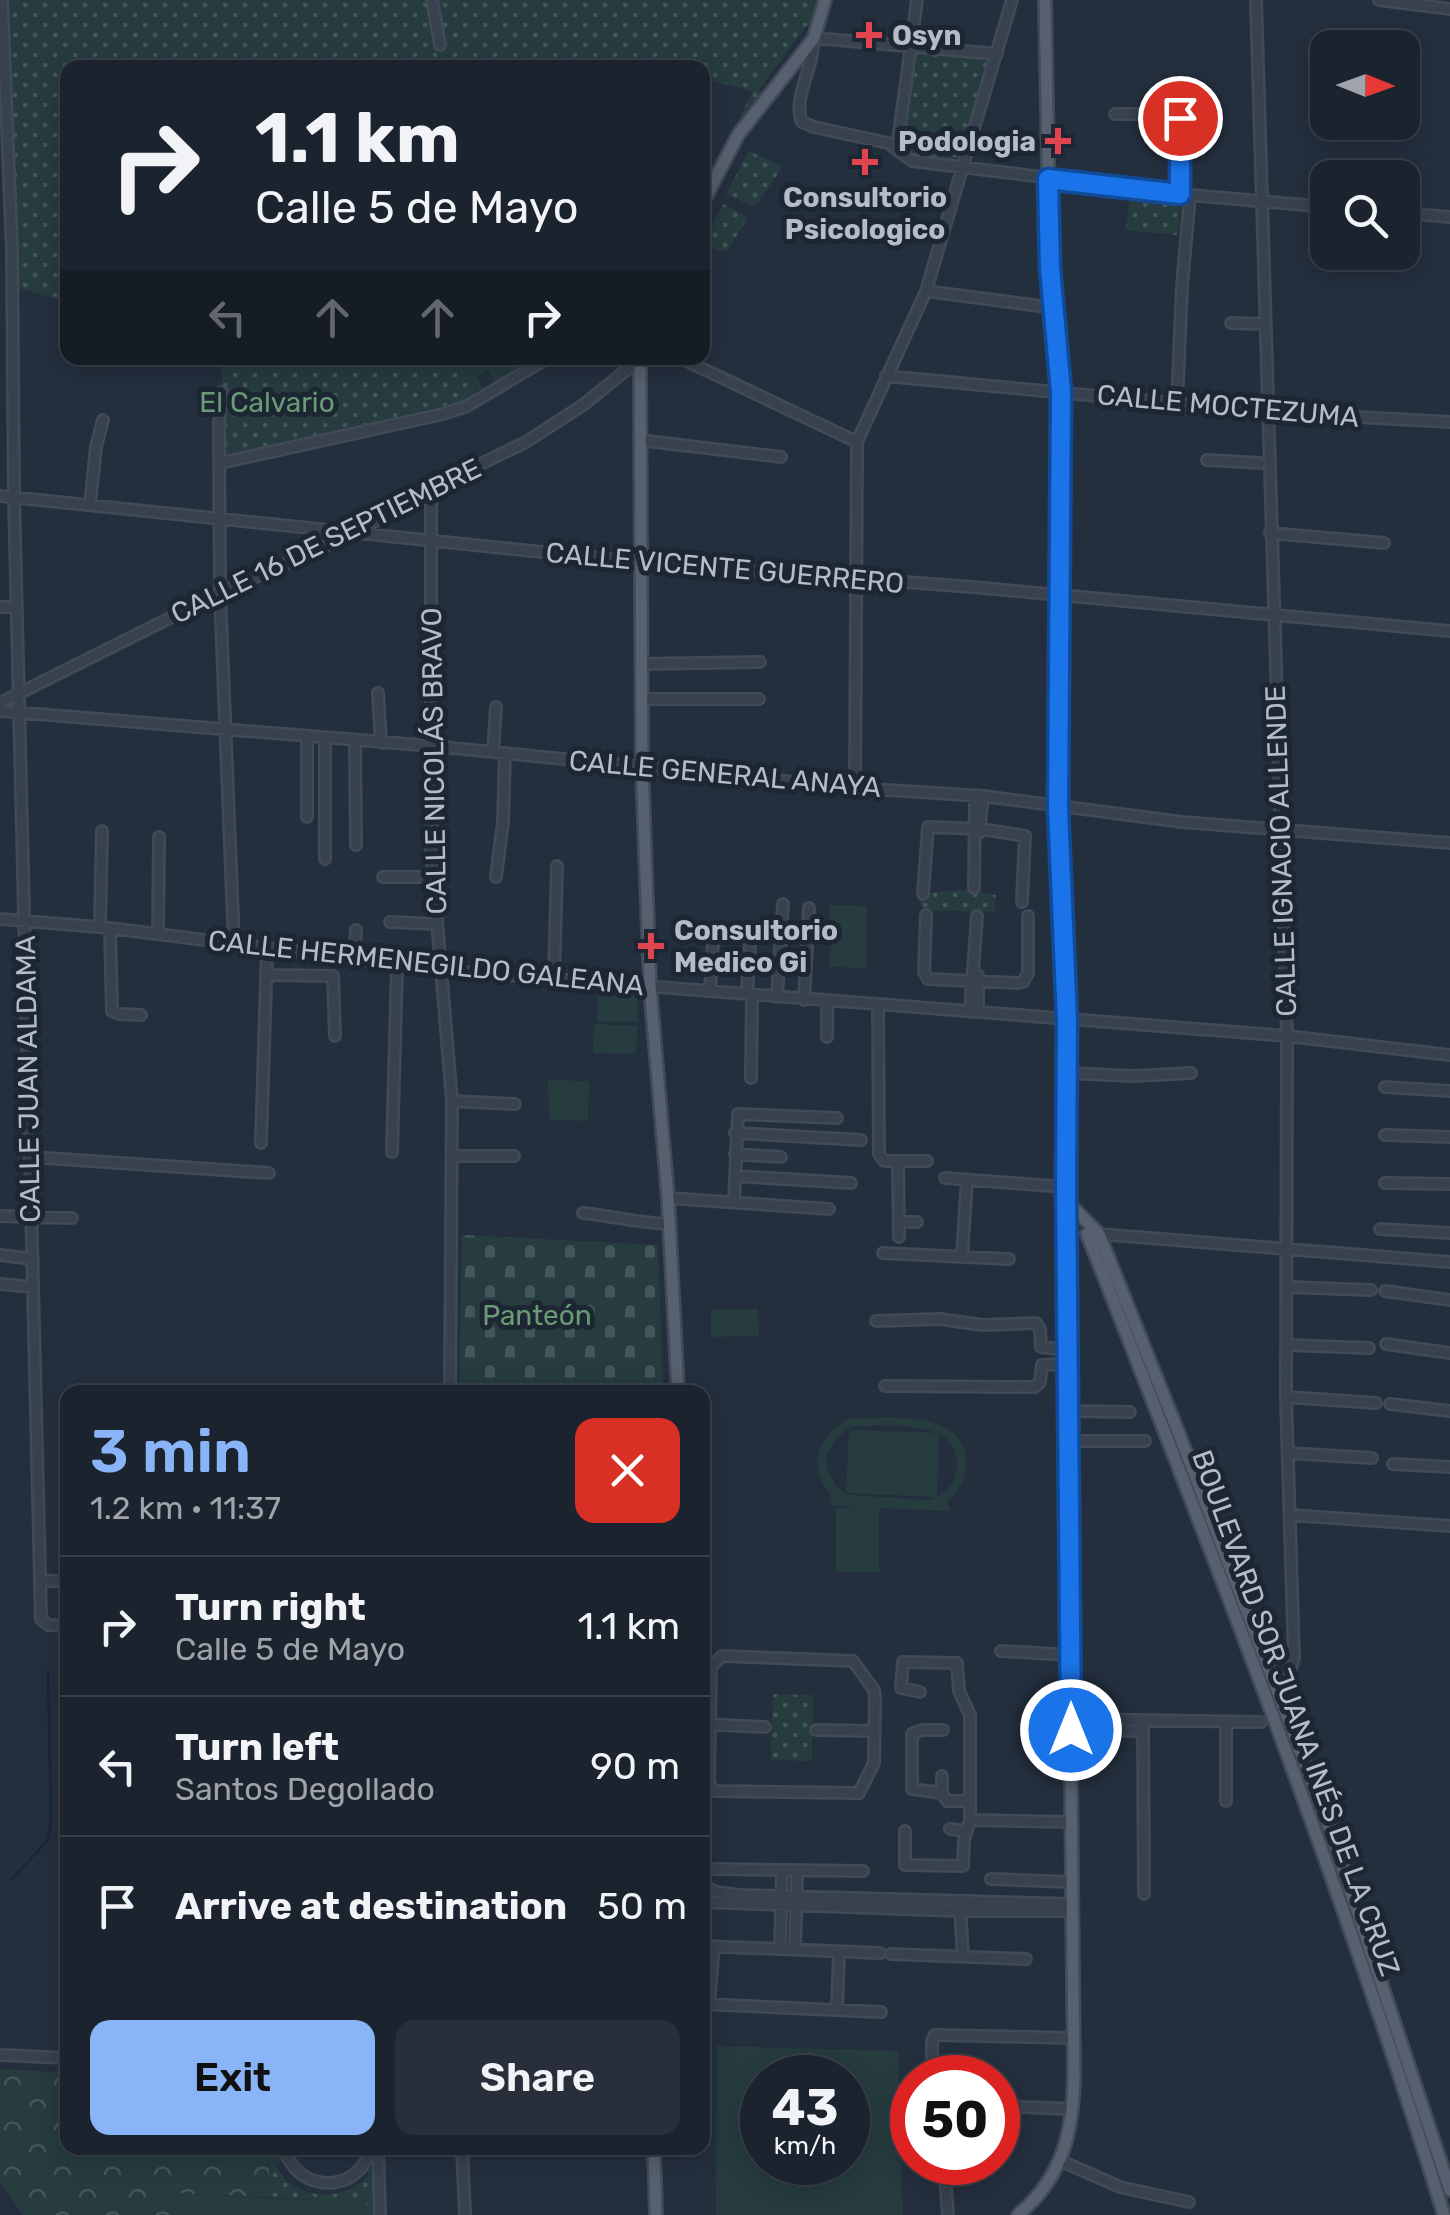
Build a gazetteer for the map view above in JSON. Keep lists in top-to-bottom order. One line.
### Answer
{"streets":{"main road":["BOULEVARD SOR JUANA INÉS DE LA CRUZ"],"street":["CALLE MOCTEZUMA","CALLE 16 DE SEPTIEMBRE","CALLE VICENTE GUERRERO","CALLE NICOLÁS BRAVO","CALLE GENERAL ANAYA","CALLE IGNACIO ALLENDE","CALLE HERMENEGILDO GALEANA","CALLE JUAN ALDAMA"]},"crossings":[["CALLE MOCTEZUMA","CALLE IGNACIO ALLENDE"],["CALLE 16 DE SEPTIEMBRE","CALLE VICENTE GUERRERO"],["CALLE 16 DE SEPTIEMBRE","CALLE NICOLÁS BRAVO"],["CALLE 16 DE SEPTIEMBRE","CALLE GENERAL ANAYA"],["CALLE 16 DE SEPTIEMBRE","CALLE JUAN ALDAMA"],["CALLE VICENTE GUERRERO","CALLE NICOLÁS BRAVO"],["CALLE VICENTE GUERRERO","CALLE IGNACIO ALLENDE"],["CALLE VICENTE GUERRERO","CALLE JUAN ALDAMA"],["CALLE NICOLÁS BRAVO","CALLE GENERAL ANAYA"],["CALLE NICOLÁS BRAVO","CALLE HERMENEGILDO GALEANA"],["CALLE GENERAL ANAYA","CALLE IGNACIO ALLENDE"],["CALLE GENERAL ANAYA","CALLE JUAN ALDAMA"],["CALLE IGNACIO ALLENDE","CALLE HERMENEGILDO GALEANA"],["CALLE IGNACIO ALLENDE","BOULEVARD SOR JUANA INÉS DE LA CRUZ"],["CALLE HERMENEGILDO GALEANA","CALLE JUAN ALDAMA"]],"parks":["El Calvario","Panteón"],"places":{"health":["Osyn","Podologia","Consultorio Psicologico","Consultorio Medico Gi"]},"north":"right","page":{"turn":["1.1 km","Calle 5 de Mayo"],"heading":["3 min","1.2 km · 11:37"],"list":[{"name":"Turn right","note":"Calle 5 de Mayo","value":"1.1 km"},{"name":"Turn left","note":"Santos Degollado","value":"90 m"},{"name":"Arrive at destination","value":"50 m"}],"buttons":["Exit","Share"],"speed":"43 km/h","limit":"50"}}
